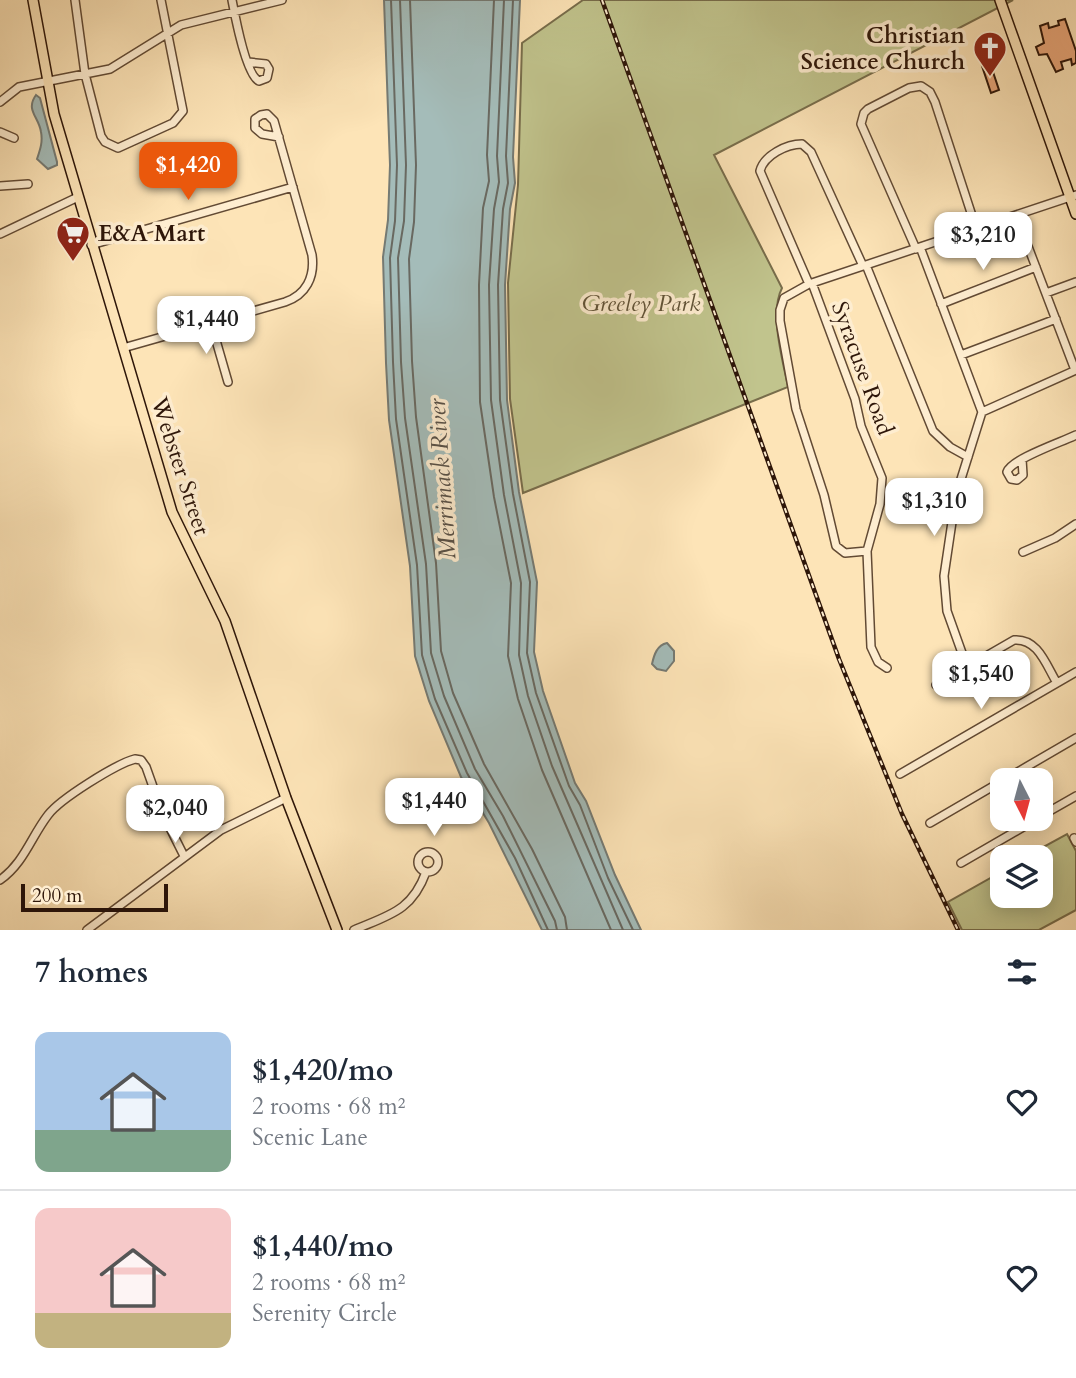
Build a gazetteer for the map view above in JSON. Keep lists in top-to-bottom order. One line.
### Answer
{"streets":{"main road":["Webster Street"],"street":["Syracuse Road"]},"water":["Merrimack River"],"parks":["Greeley Park"],"places":{"church":["Christian Science Church"],"supermarket":["E&A Mart"]},"scale_bar":"200 m","north":"bottom","page":{"price":["$1,420","$3,210","$1,440","$1,310","$1,540","$1,440","$2,040"],"scale":"200 m","heading":"7 homes","list":[{"name":"$1,420/mo","note":"2 rooms · 68 m² · Scenic Lane"},{"name":"$1,440/mo","note":"2 rooms · 68 m² · Serenity Circle"}]}}
